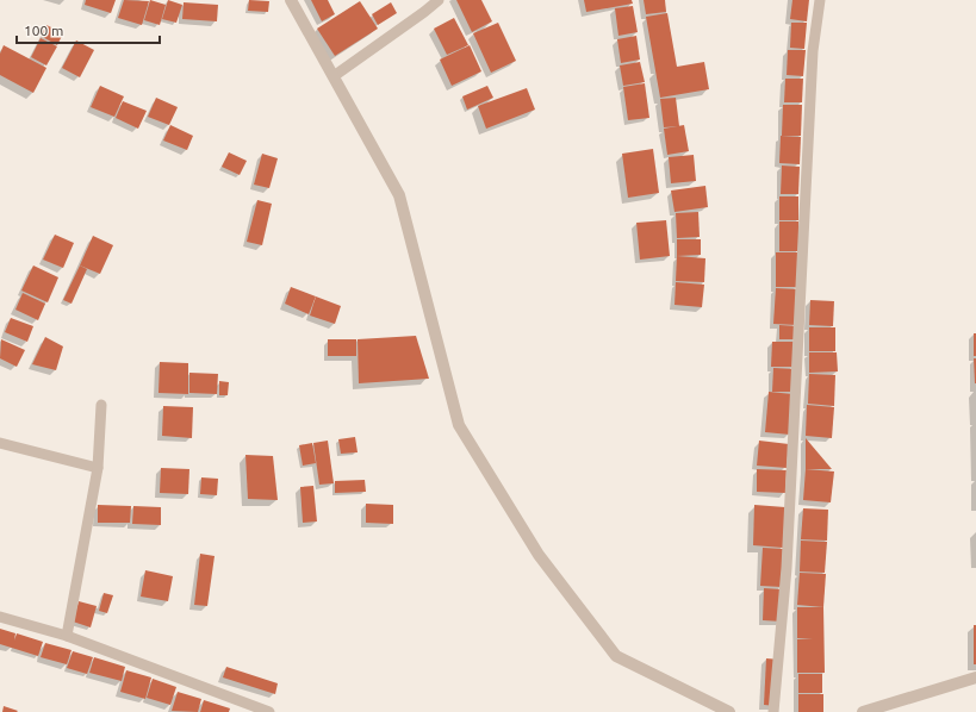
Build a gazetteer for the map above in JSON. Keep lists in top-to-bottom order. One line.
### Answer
{"scale_bar":"100 m"}
